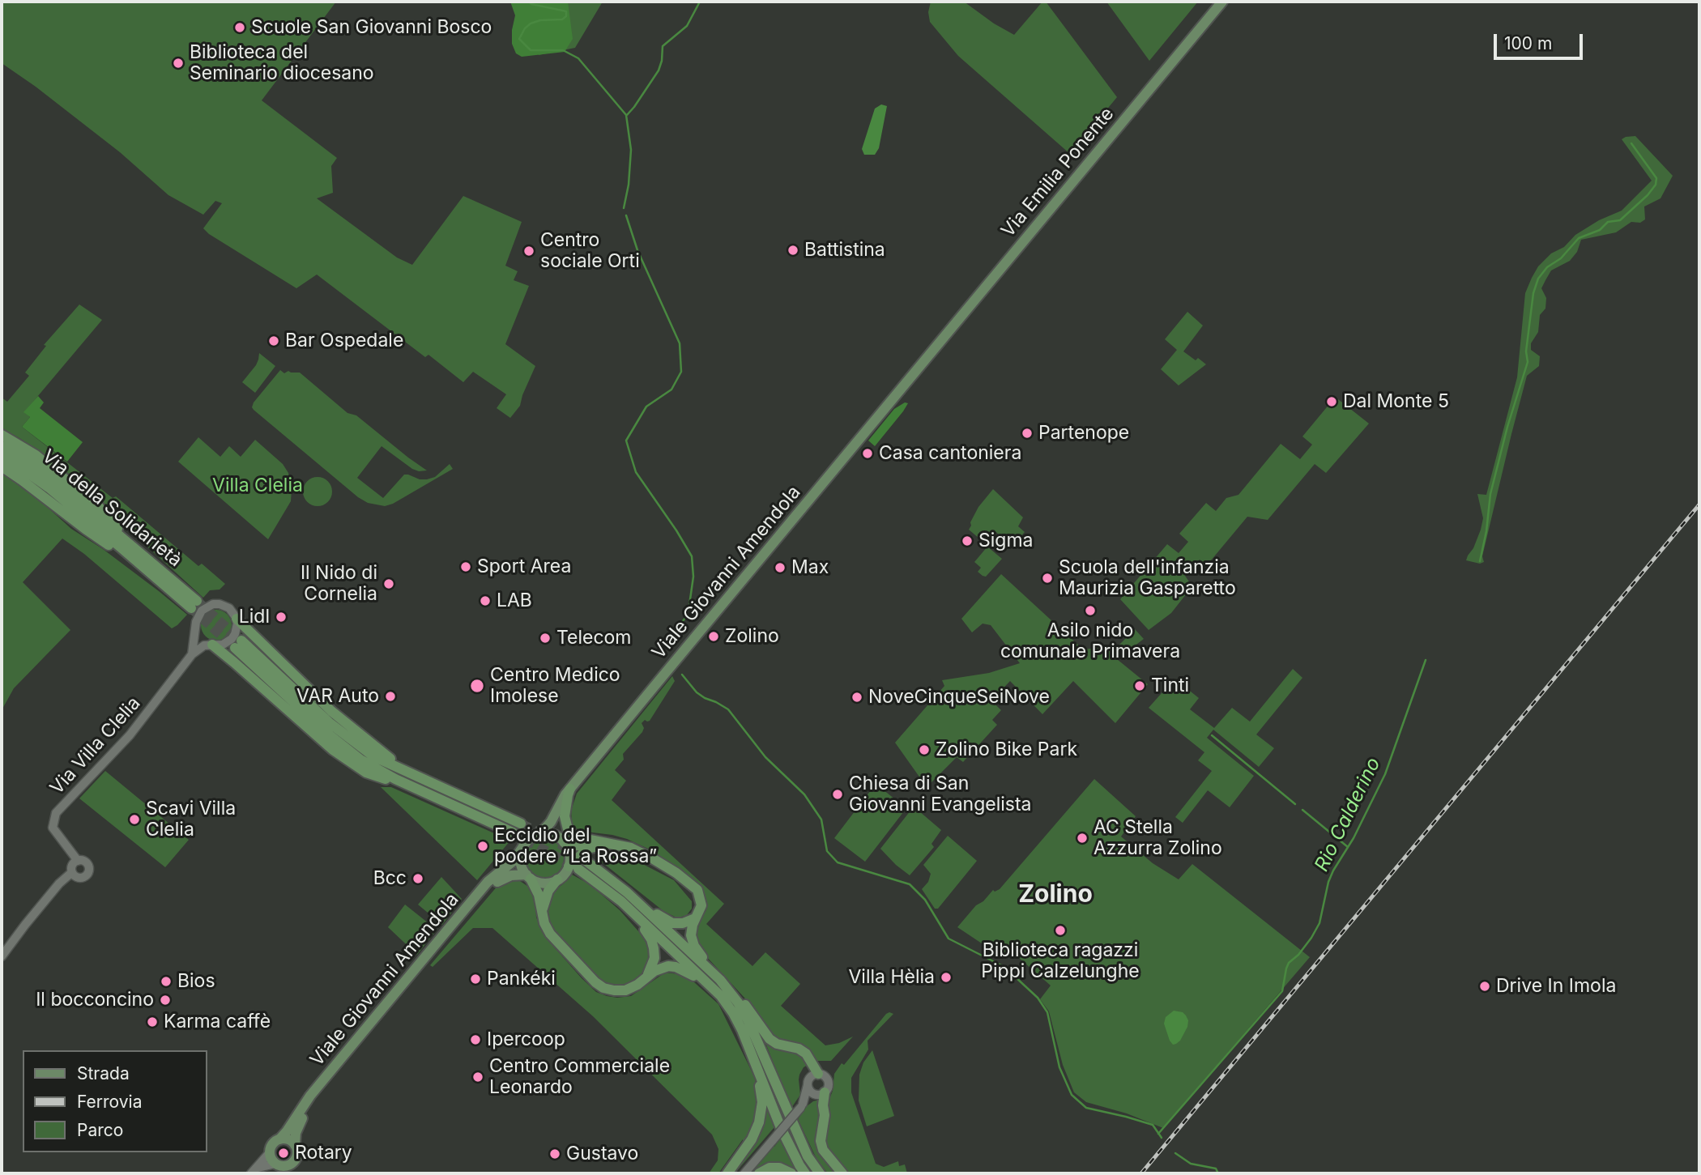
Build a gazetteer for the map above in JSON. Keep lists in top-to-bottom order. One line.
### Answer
{"streets":{"highway":["Via della Solidarietà"],"main road":["Via Emilia Ponente","Viale Giovanni Amendola"],"street":["Via Villa Clelia"]},"crossings":[["Via Emilia Ponente","Viale Giovanni Amendola"]],"districts":["Zolino"],"water":["Rio Calderino"],"parks":["Villa Clelia"],"places":["Scuole San Giovanni Bosco","Biblioteca del Seminario diocesano","Battistina","Centro sociale Orti","Bar Ospedale","Dal Monte 5","Partenope","Casa cantoniera","Sigma","Sport Area","Max","Scuola dell'infanzia Maurizia Gasparetto","Il Nido di Cornelia","LAB","Asilo nido comunale Primavera","Lidl","Zolino","Telecom","Centro Medico Imolese","Tinti","VAR Auto","NoveCinqueSeiNove","Zolino Bike Park","Chiesa di San Giovanni Evangelista","Scavi Villa Clelia","AC Stella Azzurra Zolino","Eccidio del podere “La Rossa”","Bcc","Biblioteca ragazzi Pippi Calzelunghe","Villa Hèlia","Pankéki","Bios","Drive In Imola","Il bocconcino","Karma caffè","Ipercoop","Centro Commerciale Leonardo","Rotary","Gustavo"],"legend":["Strada","Ferrovia","Parco"],"scale_bar":"100 m"}
